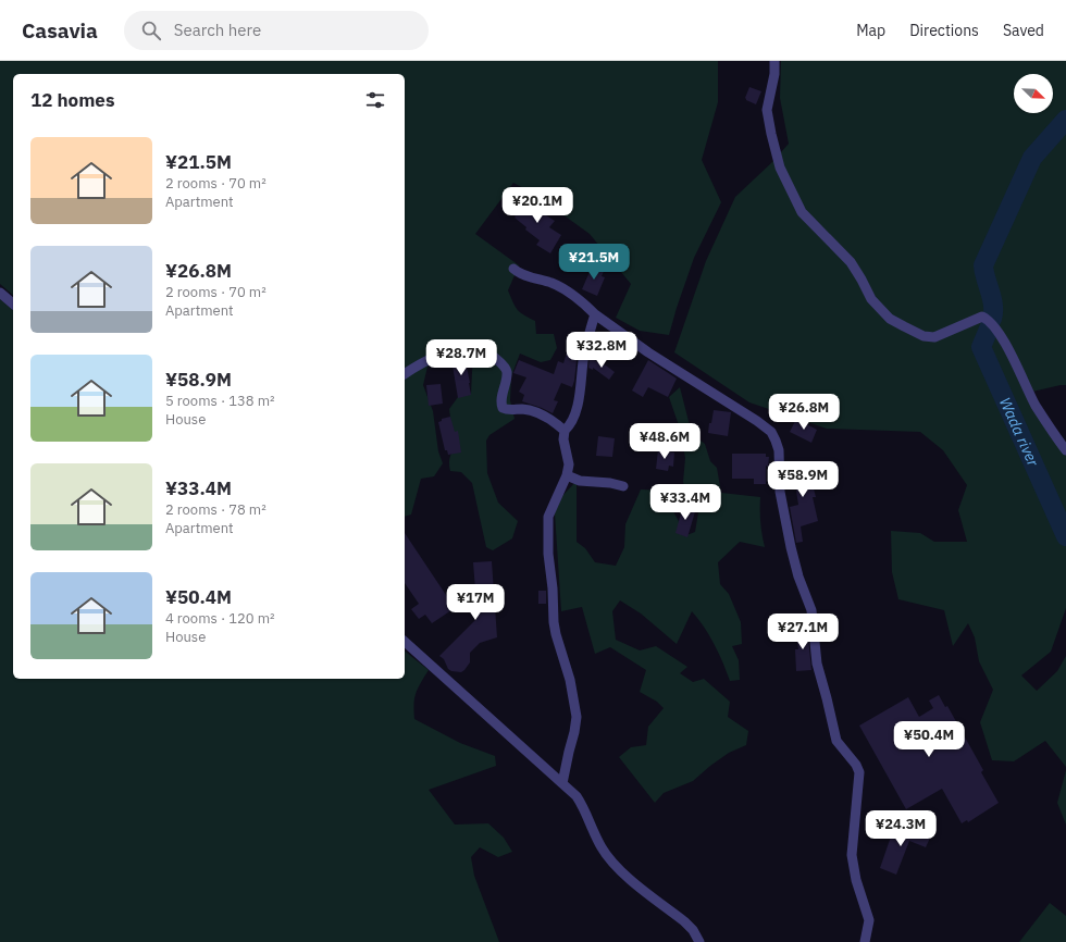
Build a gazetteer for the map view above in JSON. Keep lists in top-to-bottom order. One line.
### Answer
{"water":["Wada river"],"north":"bottom right","page":{"header":"Casavia","search":"Search here","nav":["Map","Directions","Saved"],"heading":"12 homes","list":[{"name":"¥21.5M","note":"2 rooms · 70 m² · Apartment"},{"name":"¥26.8M","note":"2 rooms · 70 m² · Apartment"},{"name":"¥58.9M","note":"5 rooms · 138 m² · House"},{"name":"¥33.4M","note":"2 rooms · 78 m² · Apartment"},{"name":"¥50.4M","note":"4 rooms · 120 m² · House"}],"price":["¥20.1M","¥21.5M","¥32.8M","¥28.7M","¥26.8M","¥48.6M","¥58.9M","¥33.4M","¥17M","¥27.1M","¥50.4M","¥24.3M"]}}
